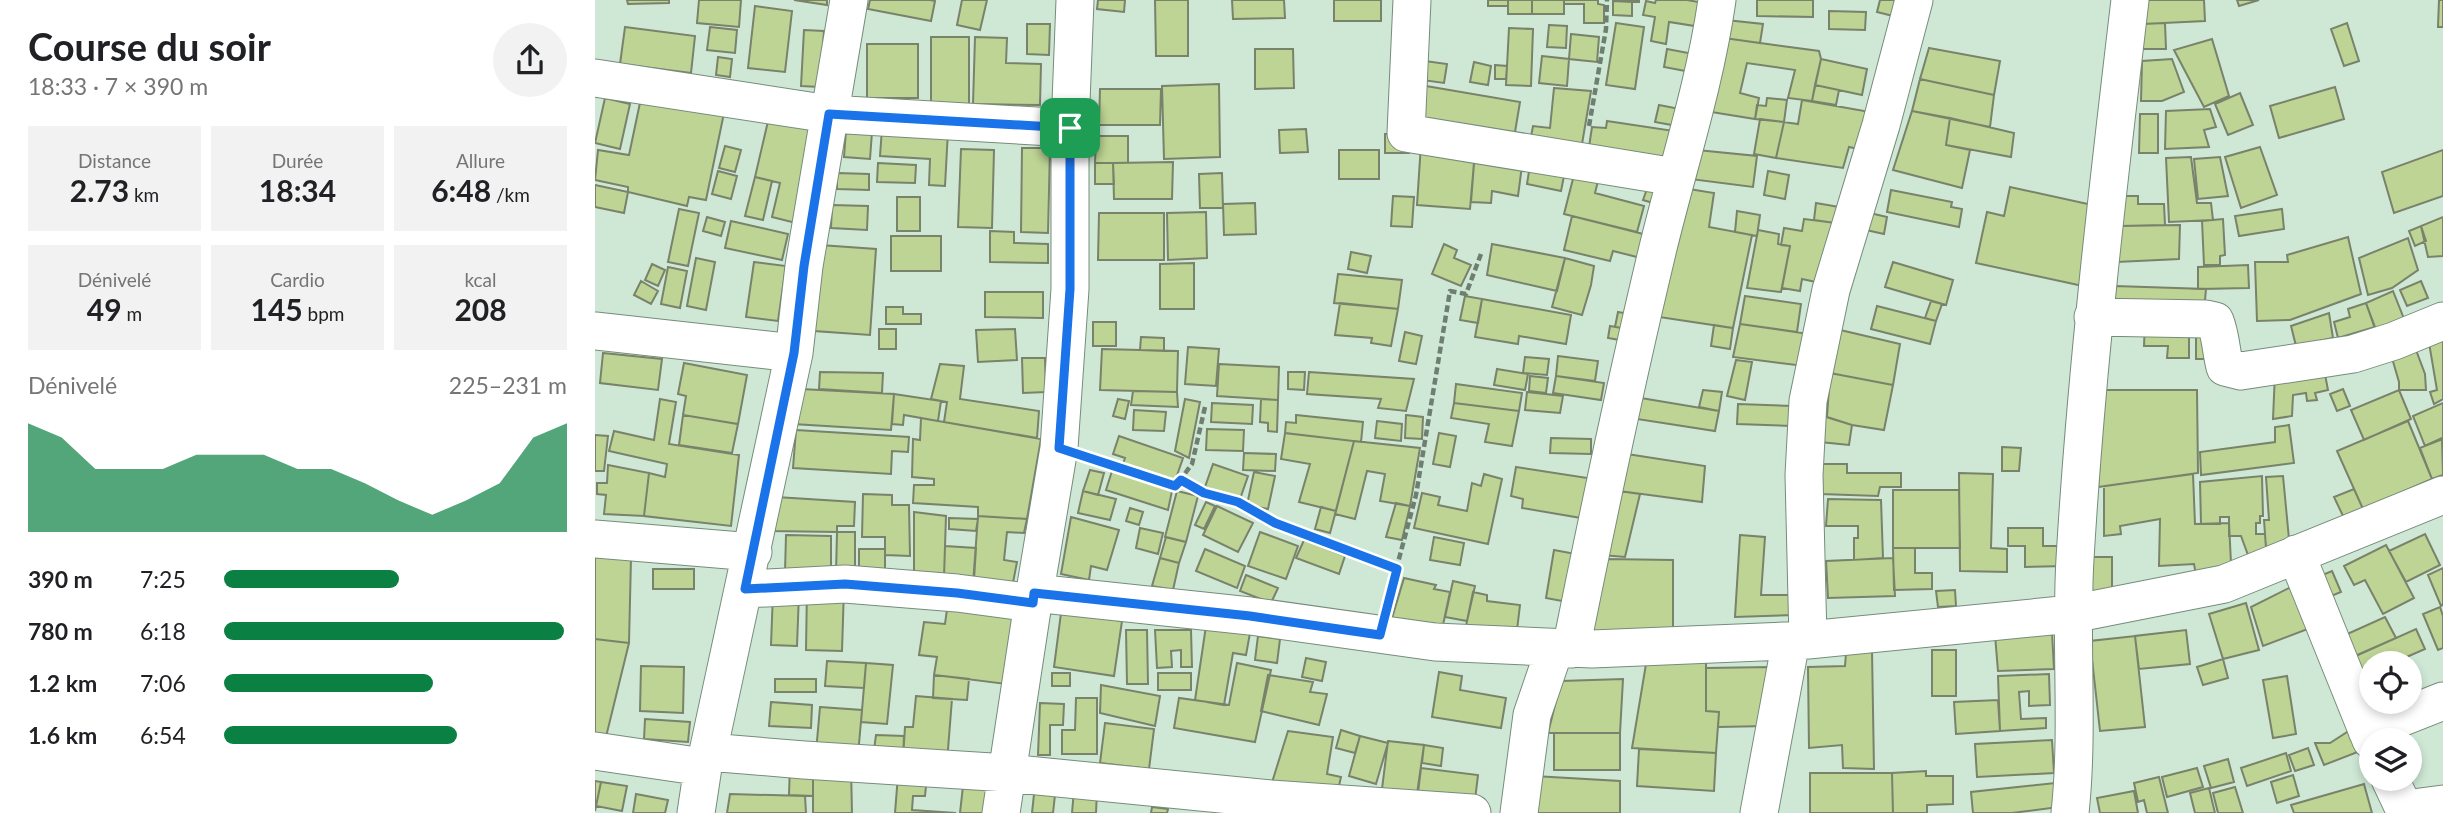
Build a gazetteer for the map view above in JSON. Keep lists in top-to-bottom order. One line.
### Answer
{"page":{"heading":["Course du soir","18:33 · 7 × 390 m"],"stats":[["Distance","2.73 km"],["Durée","18:34"],["Allure","6:48 /km"],["Dénivelé","49 m"],["Cardio","145 bpm"],["kcal","208"]],"chart":["Dénivelé","225–231 m"],"list":[{"name":"390 m","note":"7:25"},{"name":"780 m","note":"6:18"},{"name":"1.2 km","note":"7:06"},{"name":"1.6 km","note":"6:54"}]}}
